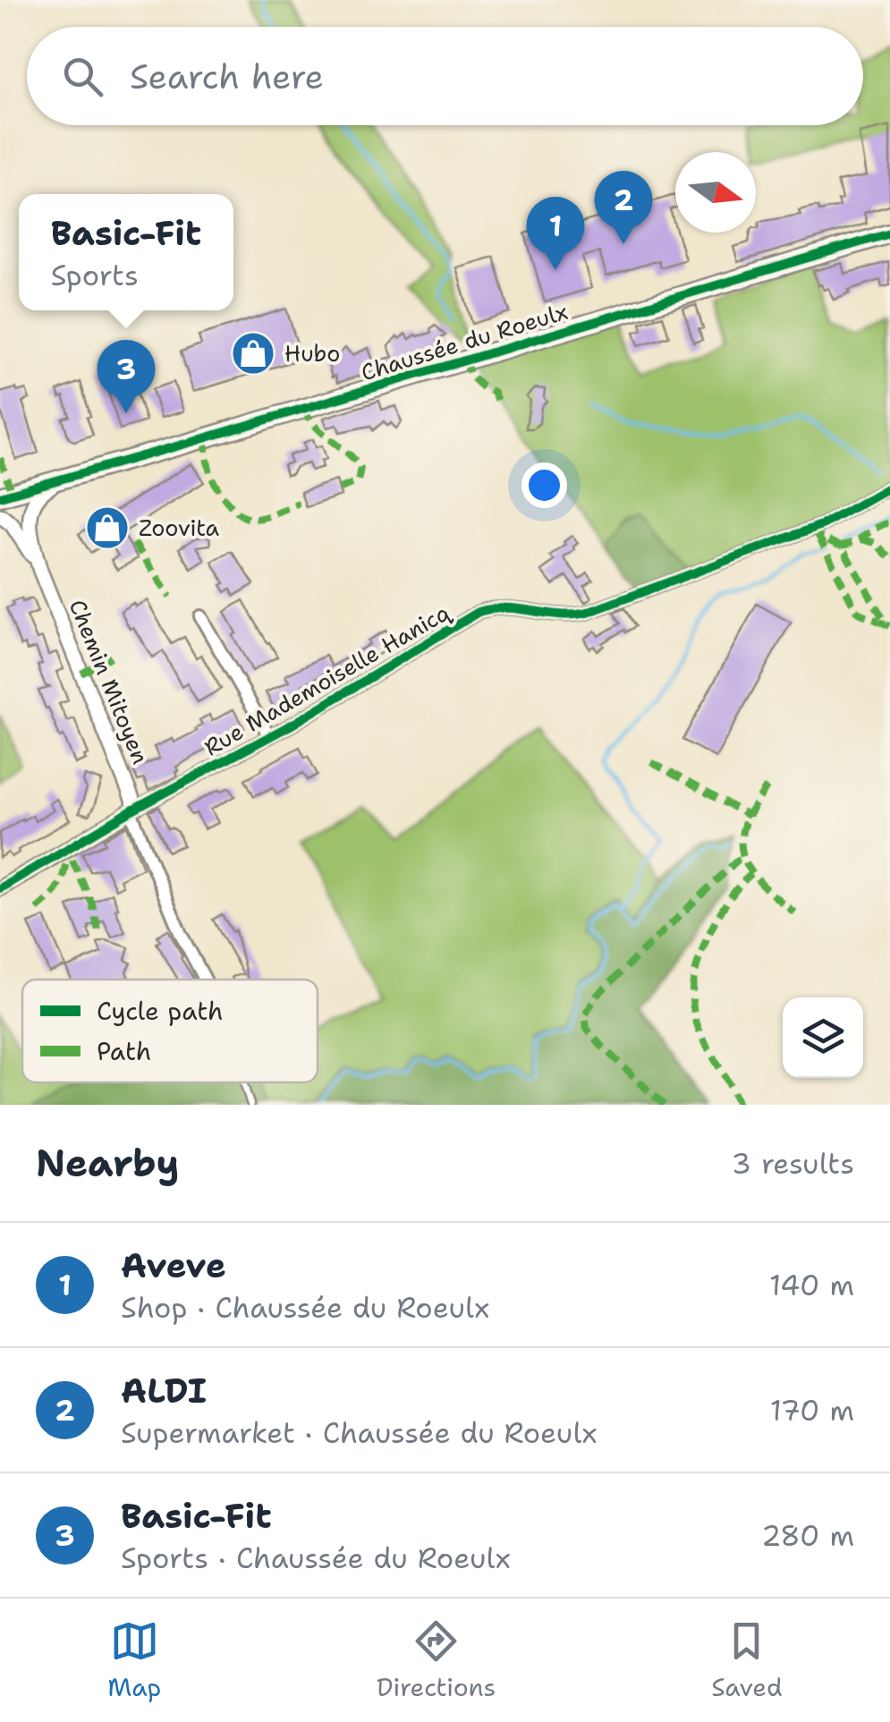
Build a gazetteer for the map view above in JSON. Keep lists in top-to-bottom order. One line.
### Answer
{"streets":{"main road":["Chaussée du Roeulx"],"street":["Rue Mademoiselle Hanicq","Chemin Mitoyen"]},"crossings":[["Rue Mademoiselle Hanicq","Chemin Mitoyen"]],"places":{"shop":["Hubo","Zoovita"]},"legend":["Cycle path","Path"],"north":"right","page":{"search":"Search here","pins":["2","1","3"],"popup":["Basic-Fit","Sports"],"heading":["Nearby","3 results"],"list":[{"mark":"1","name":"Aveve","note":"Shop · Chaussée du Roeulx","value":"140 m"},{"mark":"2","name":"ALDI","note":"Supermarket · Chaussée du Roeulx","value":"170 m"},{"mark":"3","name":"Basic-Fit","note":"Sports · Chaussée du Roeulx","value":"280 m"}],"nav":["Map","Directions","Saved"]}}
